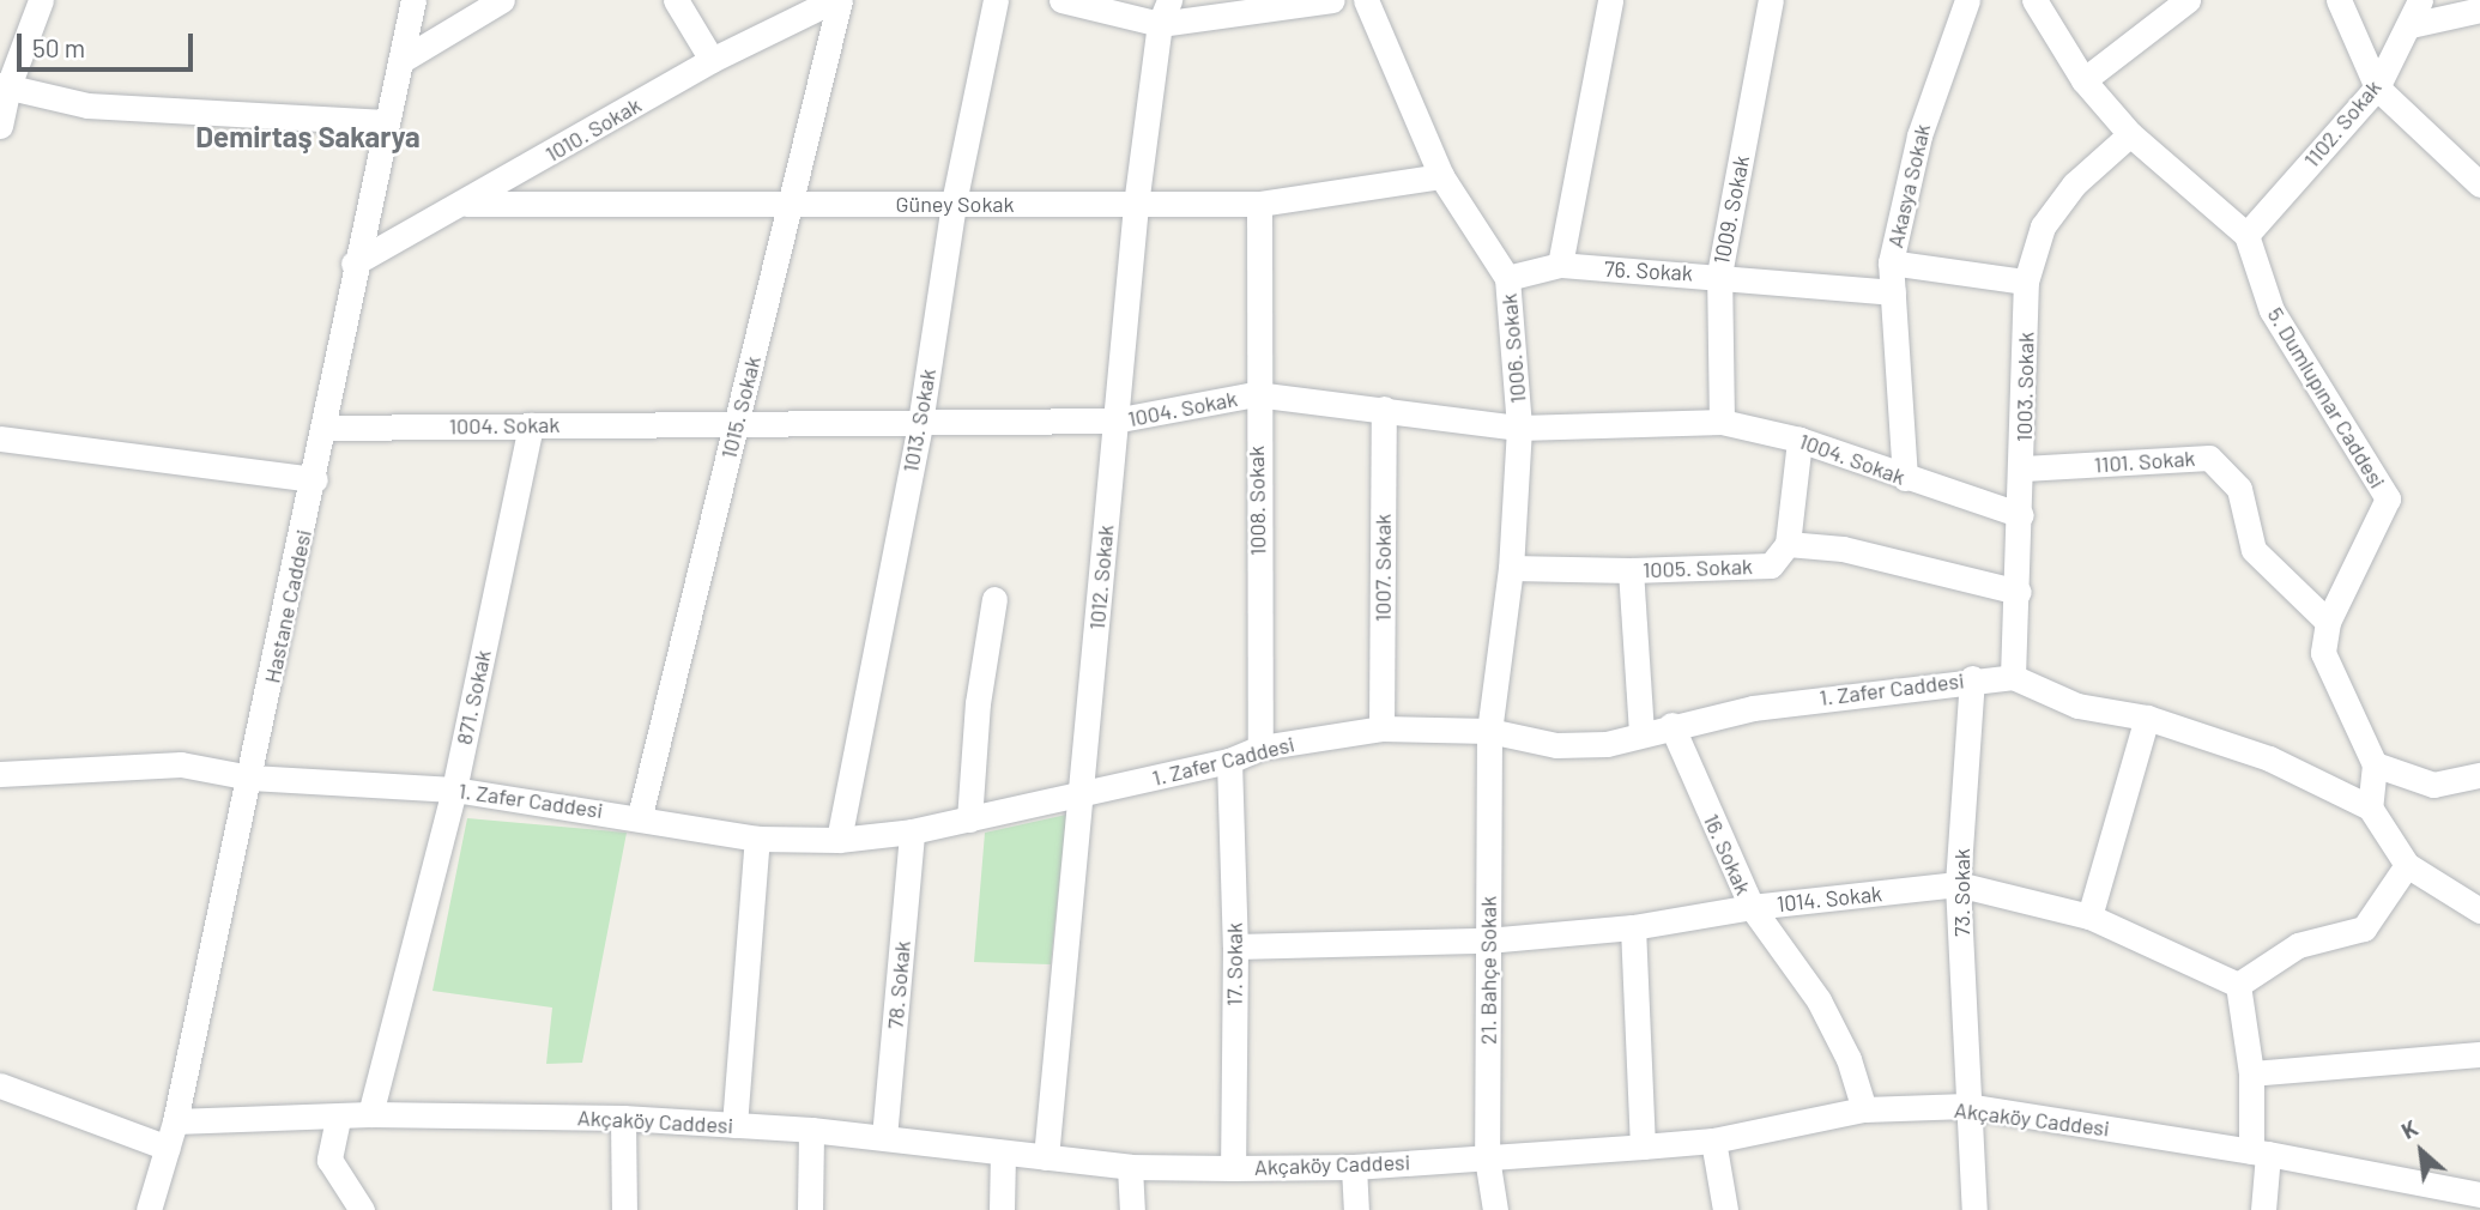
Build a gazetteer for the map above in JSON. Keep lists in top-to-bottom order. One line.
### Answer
{"streets":{"street":["1102. Sokak","1010. Sokak","Akasya Sokak","Güney Sokak","1009. Sokak","76. Sokak","1006. Sokak","1003. Sokak","5. Dumlupınar Caddesi","1015. Sokak","1004. Sokak","1013. Sokak","1101. Sokak","1008. Sokak","1007. Sokak","1005. Sokak","1012. Sokak","Hastane Caddesi","1. Zafer Caddesi","871. Sokak","16. Sokak","73. Sokak","1014. Sokak","17. Sokak","21. Bahçe Sokak","78. Sokak","Akçaköy Caddesi"]},"crossings":[["1102. Sokak","5. Dumlupınar Caddesi"],["1010. Sokak","Güney Sokak"],["1010. Sokak","1015. Sokak"],["1010. Sokak","Hastane Caddesi"],["Akasya Sokak","76. Sokak"],["Akasya Sokak","1004. Sokak"],["Güney Sokak","1006. Sokak"],["Güney Sokak","1015. Sokak"],["Güney Sokak","1013. Sokak"],["Güney Sokak","1008. Sokak"],["Güney Sokak","1012. Sokak"],["1009. Sokak","76. Sokak"],["1009. Sokak","1004. Sokak"],["76. Sokak","1006. Sokak"],["1006. Sokak","1004. Sokak"],["1006. Sokak","1005. Sokak"],["1006. Sokak","1. Zafer Caddesi"],["1006. Sokak","21. Bahçe Sokak"],["1003. Sokak","1004. Sokak"],["1003. Sokak","1101. Sokak"],["1003. Sokak","1. Zafer Caddesi"],["5. Dumlupınar Caddesi","1101. Sokak"],["1015. Sokak","1004. Sokak"],["1015. Sokak","1. Zafer Caddesi"],["1004. Sokak","1013. Sokak"],["1004. Sokak","1008. Sokak"],["1004. Sokak","1007. Sokak"],["1004. Sokak","1012. Sokak"],["1004. Sokak","Hastane Caddesi"],["1004. Sokak","871. Sokak"],["1013. Sokak","1. Zafer Caddesi"],["1008. Sokak","1. Zafer Caddesi"],["1007. Sokak","1. Zafer Caddesi"],["1012. Sokak","1. Zafer Caddesi"],["1012. Sokak","Akçaköy Caddesi"],["Hastane Caddesi","1. Zafer Caddesi"],["Hastane Caddesi","Akçaköy Caddesi"],["1. Zafer Caddesi","871. Sokak"],["1. Zafer Caddesi","16. Sokak"],["1. Zafer Caddesi","73. Sokak"],["1. Zafer Caddesi","17. Sokak"],["1. Zafer Caddesi","21. Bahçe Sokak"],["1. Zafer Caddesi","78. Sokak"],["871. Sokak","Akçaköy Caddesi"],["16. Sokak","1014. Sokak"],["16. Sokak","Akçaköy Caddesi"],["73. Sokak","1014. Sokak"],["73. Sokak","Akçaköy Caddesi"],["1014. Sokak","17. Sokak"],["1014. Sokak","21. Bahçe Sokak"],["17. Sokak","Akçaköy Caddesi"],["21. Bahçe Sokak","Akçaköy Caddesi"],["78. Sokak","Akçaköy Caddesi"]],"districts":["Demirtaş Sakarya"],"scale_bar":"50 m","north":"top left"}
